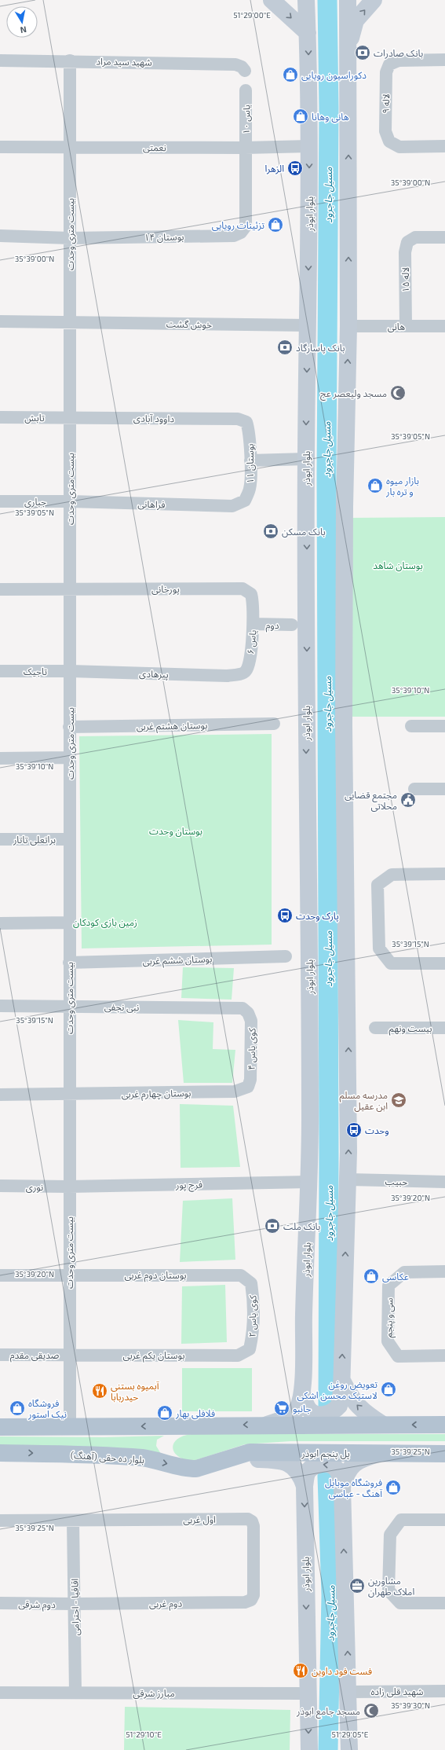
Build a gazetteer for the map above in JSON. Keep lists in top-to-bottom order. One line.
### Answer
{"streets":{"main road":["بلوار ابوذر","پل پنجم ابوذر","بلوار ده حقی (آهنگ)"],"street":["شهید سید مراد","لاله ۹","یاس ۱۰","نعمتی","بیست متری وحدت","بوستان ۱۴","لاله ۱۵","خوش گشت","هانی","تابش","داوود آبادی","بوستان ۱۱","جباری","فراهانی","پورخانی","دوم","یاس ۶","تاجیک","پیرهادی","بوستان هشتم غربی","براتعلی تاتار","بوستان ششم غربی","نبی نجفی","بیست ونهم","کوی یاس ۴","بوستان چهارم غربی","حبیب","فرج پور","نوری","بوستان دوم غربی","کوی یاس ۲","سی و پنجم","صدیقی مقدم","بوستان یکم غربی","اول غربی","دوم غربی","دوم شرقی","اقاقیا - احترامی","شهید قلی زاده","مبارز شرقی"]},"crossings":[["شهید سید مراد","بیست متری وحدت"],["یاس ۱۰","نعمتی"],["یاس ۱۰","بوستان ۱۴"],["نعمتی","بلوار ابوذر"],["نعمتی","بیست متری وحدت"],["نعمتی","بوستان ۱۴"],["بلوار ابوذر","خوش گشت"],["بلوار ابوذر","فرج پور"],["بلوار ابوذر","بلوار ده حقی (آهنگ)"],["بلوار ابوذر","مبارز شرقی"],["بیست متری وحدت","بوستان ۱۴"],["بیست متری وحدت","خوش گشت"],["بیست متری وحدت","تابش"],["بیست متری وحدت","داوود آبادی"],["بیست متری وحدت","جباری"],["بیست متری وحدت","فراهانی"],["بیست متری وحدت","پورخانی"],["بیست متری وحدت","تاجیک"],["بیست متری وحدت","پیرهادی"],["بیست متری وحدت","بوستان هشتم غربی"],["بیست متری وحدت","براتعلی تاتار"],["بیست متری وحدت","بوستان ششم غربی"],["بیست متری وحدت","نبی نجفی"],["بیست متری وحدت","بوستان چهارم غربی"],["بیست متری وحدت","فرج پور"],["بیست متری وحدت","نوری"],["بیست متری وحدت","بوستان دوم غربی"],["بیست متری وحدت","صدیقی مقدم"],["بیست متری وحدت","بوستان یکم غربی"],["لاله ۱۵","هانی"],["تابش","داوود آبادی"],["داوود آبادی","بوستان ۱۱"],["بوستان ۱۱","فراهانی"],["جباری","فراهانی"],["پورخانی","یاس ۶"],["دوم","یاس ۶"],["یاس ۶","پیرهادی"],["تاجیک","پیرهادی"],["نبی نجفی","کوی یاس ۴"],["کوی یاس ۴","بوستان چهارم غربی"],["فرج پور","نوری"],["بوستان دوم غربی","کوی یاس ۲"],["کوی یاس ۲","بوستان یکم غربی"],["صدیقی مقدم","بوستان یکم غربی"],["پل پنجم ابوذر","بلوار ده حقی (آهنگ)"],["اول غربی","دوم غربی"],["اول غربی","اقاقیا - احترامی"],["دوم غربی","دوم شرقی"],["دوم غربی","اقاقیا - احترامی"],["دوم شرقی","اقاقیا - احترامی"],["اقاقیا - احترامی","مبارز شرقی"]],"water":["مسیل جاجرود"],"parks":["بوستان شاهد","بوستان وحدت","زمین بازی کودکان"],"places":{"bank":["بانک صادرات","بانک پاسارگاد","بانک مسکن","بانک ملت"],"shop":["دکوراسیون رویایی","هانی وهانا","تزئینات رویایی","بازار میوه و تره بار","عکاسى","تعویض روغن لاستیک محسن اشکی","فروشگاه نیک استور","فلافلی بهار","فروشگاه موبایل آهنگ - عباسی"],"bus stop":["الزهرا","پارک وحدت","وحدت"],"mosque":["مسجد ولیعصر عج","مسجد جامع ابوذر"],"public building":["مجتمع قضایی محلاتی"],"school or university":["مدرسه مسلم ابن عقیل"],"restaurant":["آبمیوه بستنی حیدربابا","فست فود داوین"],"supermarket":["جانبو"],"office":["مشاورین املاک طهران"]},"north":"bottom","coordinates":["51°29'00\"E","35°39'00\"N","35°39'05\"N","35°39'10\"N","35°39'15\"N","35°39'20\"N","35°39'25\"N","35°39'30\"N","51°29'10\"E","51°29'05\"E"]}
